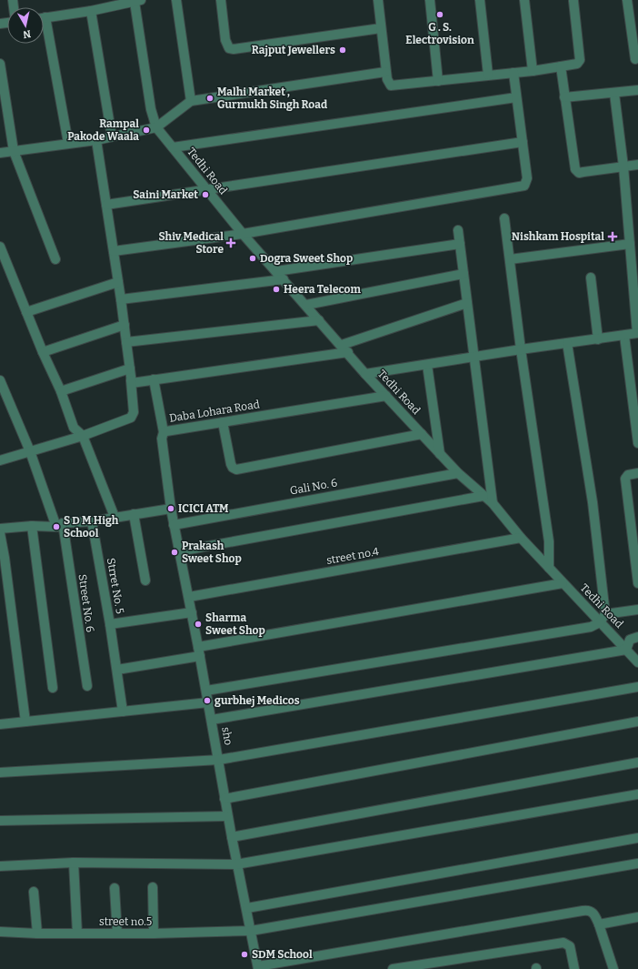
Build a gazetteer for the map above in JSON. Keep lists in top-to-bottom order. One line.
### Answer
{"streets":{"street":["Tedhi Road","Daba Lohara Road","Gali No. 6","street no.4","Strret No. 5","Street No. 6","sho","street no.5"]},"crossings":[["Tedhi Road","Daba Lohara Road"],["Tedhi Road","Gali No. 6"],["Tedhi Road","street no.4"],["Daba Lohara Road","sho"],["Gali No. 6","sho"],["street no.4","sho"],["sho","street no.5"]],"places":{"other":["G . S. Electrovision","Rajput Jewellers","Malhi Market , Gurmukh Singh Road","Rampal Pakode Waala","Saini Market","Dogra Sweet Shop","Heera Telecom","ICICI ATM","S D M High School","Prakash Sweet Shop","Sharma Sweet Shop","gurbhej Medicos","SDM School"],"health":["Nishkam Hospital","Shiv Medical Store"]},"north":"bottom"}
